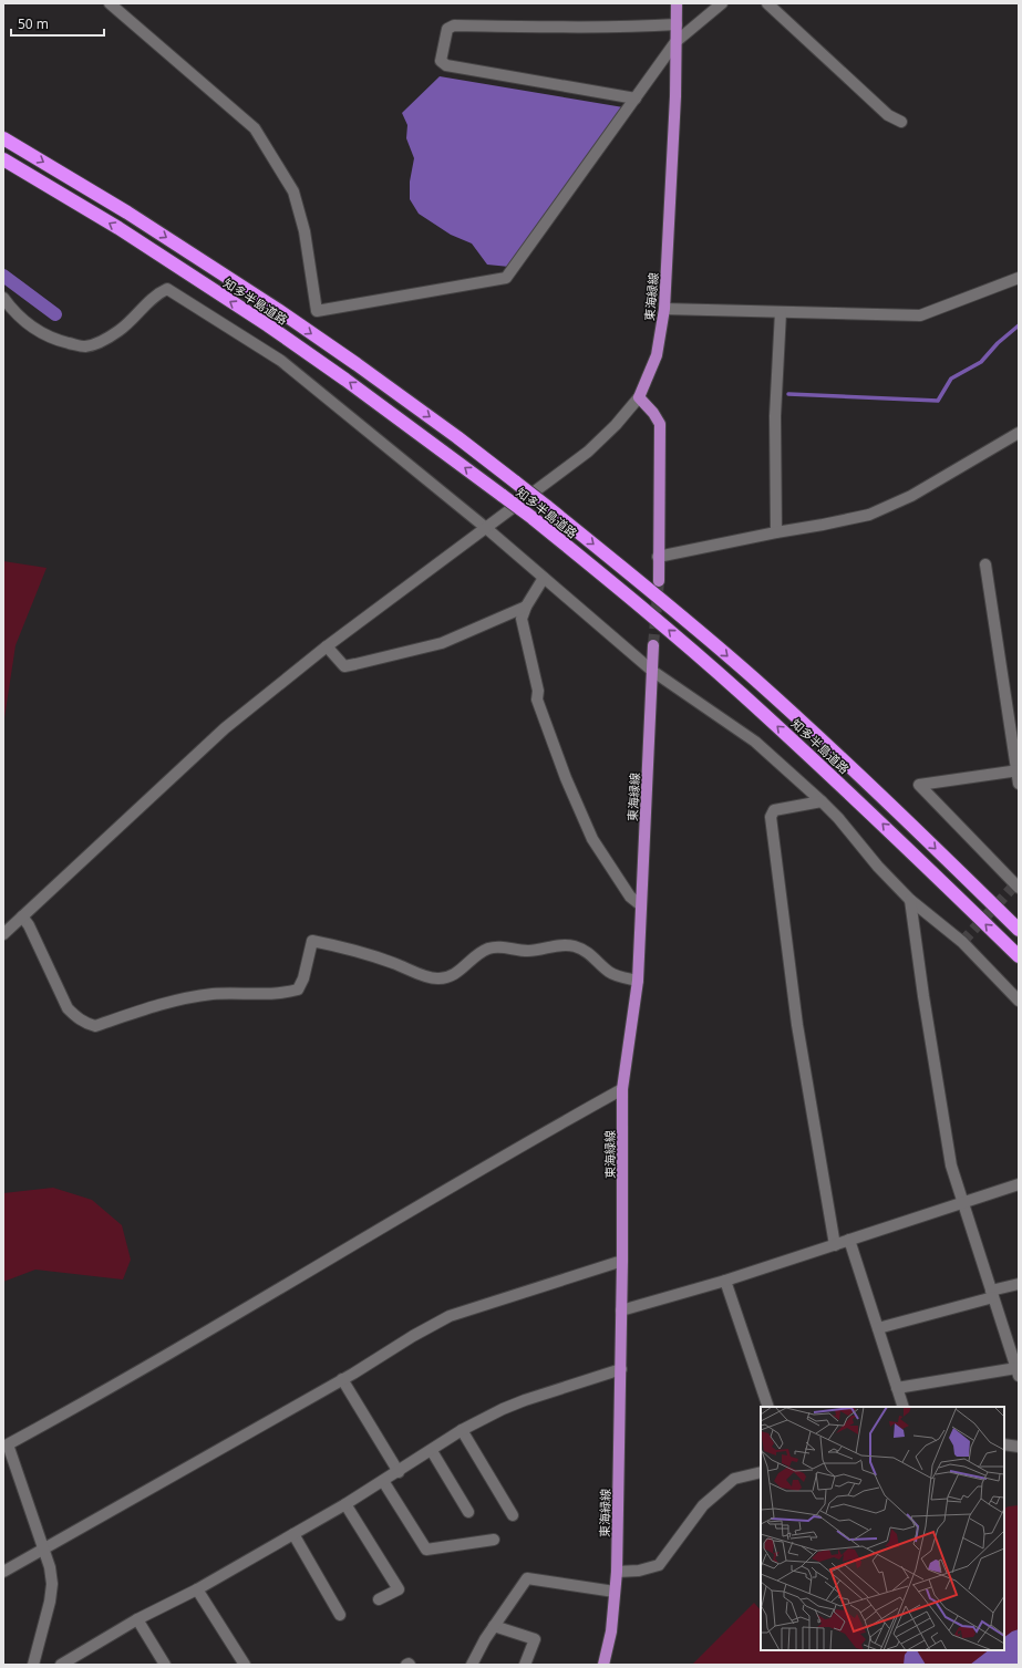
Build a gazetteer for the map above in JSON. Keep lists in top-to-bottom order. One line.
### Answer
{"streets":{"highway":["知多半島道路"],"main road":["東海緑線"]},"scale_bar":"50 m"}
